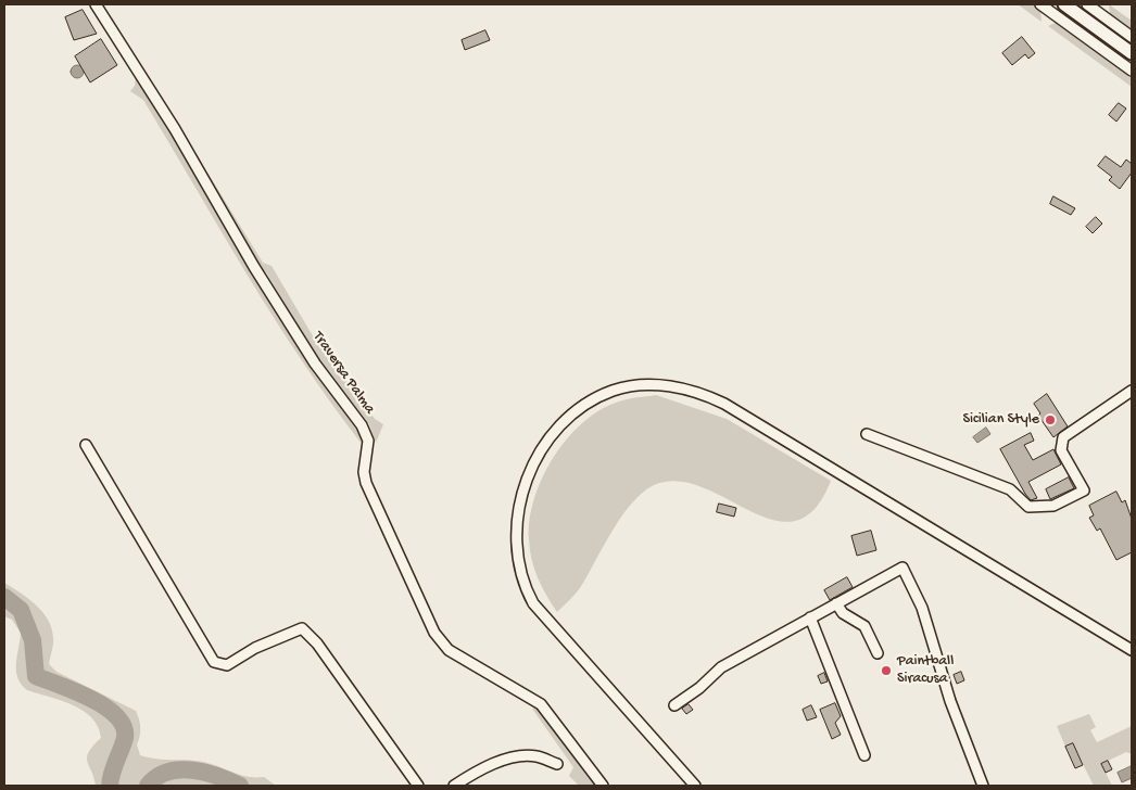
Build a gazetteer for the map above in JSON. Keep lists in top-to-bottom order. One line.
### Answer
{"streets":{"street":["Traversa Palma"]},"places":["Sicilian Style","Paintball Siracusa"]}
